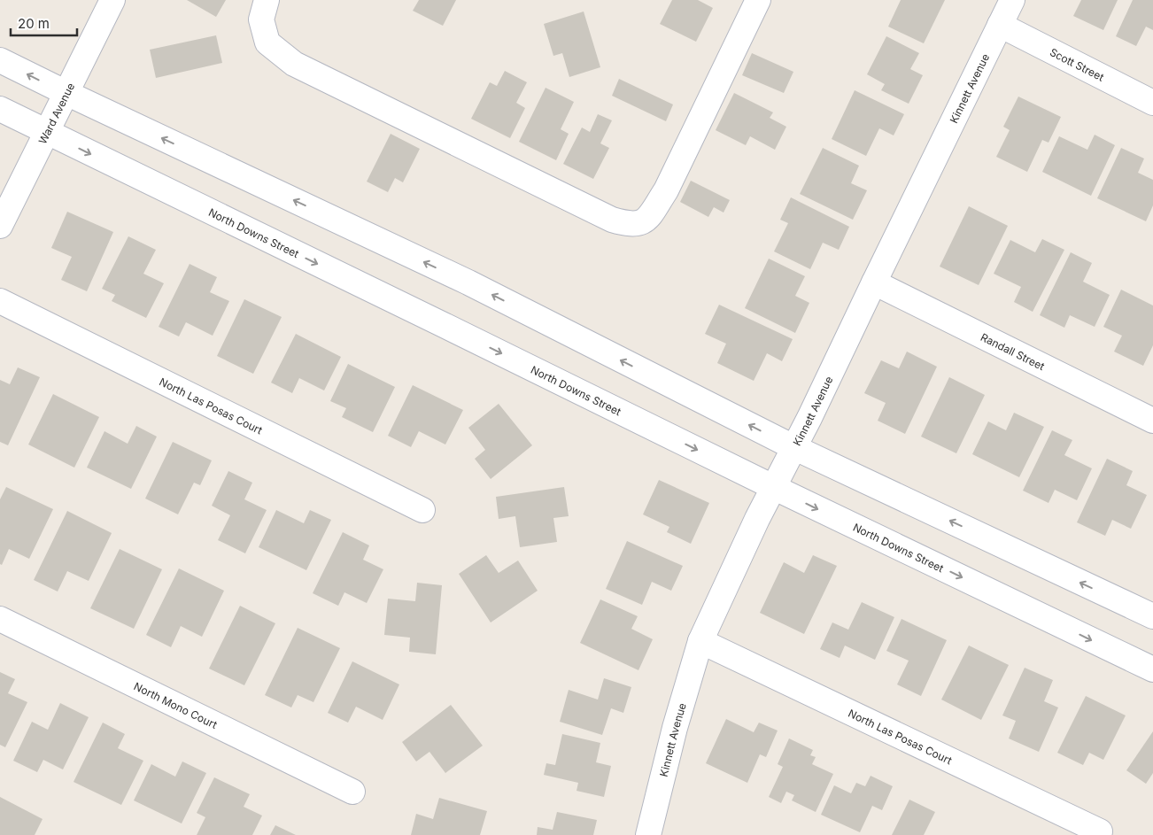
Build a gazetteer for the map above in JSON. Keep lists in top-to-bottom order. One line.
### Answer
{"streets":{"street":["Scott Street","Kinnett Avenue","Ward Avenue","North Downs Street","Randall Street","North Las Posas Court","North Mono Court"]},"crossings":[["Scott Street","Kinnett Avenue"],["Kinnett Avenue","North Downs Street"],["Kinnett Avenue","Randall Street"],["Kinnett Avenue","North Las Posas Court"],["Ward Avenue","North Downs Street"]],"scale_bar":"20 m"}
